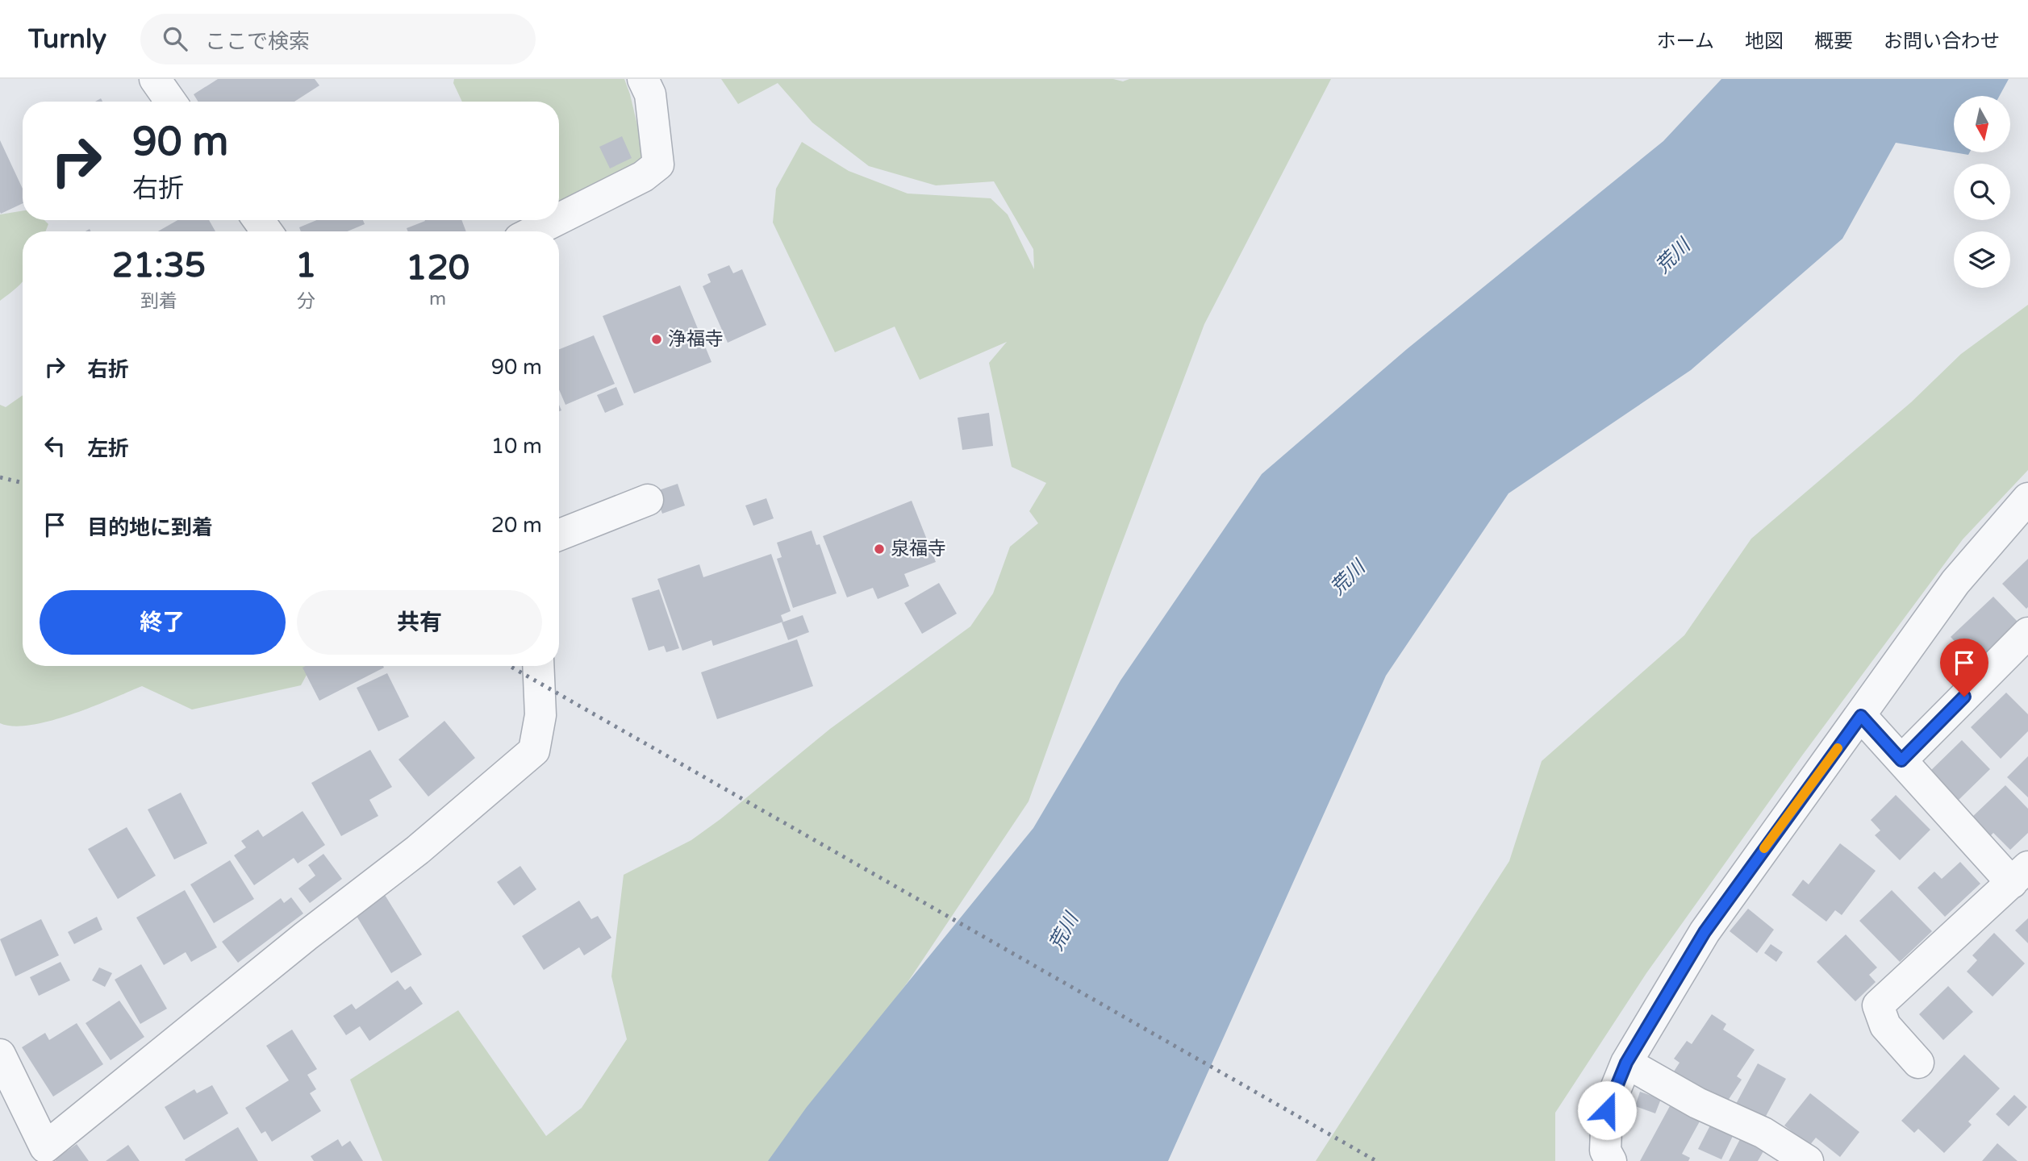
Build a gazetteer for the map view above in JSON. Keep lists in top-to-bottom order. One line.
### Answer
{"water":["荒川"],"places":["浄福寺","泉福寺"],"north":"bottom","page":{"header":"Turnly","search":"ここで検索","nav":["ホーム","地図","概要","お問い合わせ"],"turn":["90 m","右折"],"eta":["21:35","到着","1","分","120","m"],"list":[{"name":"右折","value":"90 m"},{"name":"左折","value":"10 m"},{"name":"目的地に到着","value":"20 m"}],"buttons":["終了","共有"]}}
